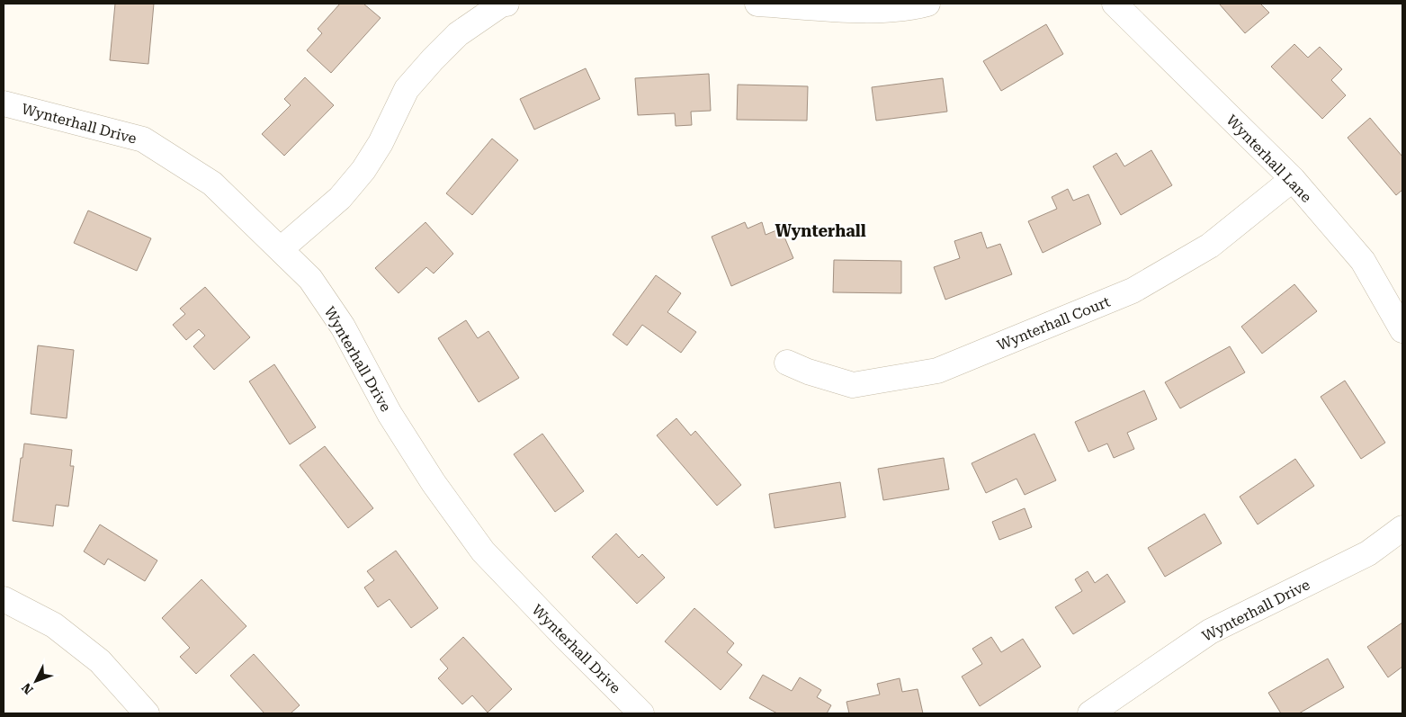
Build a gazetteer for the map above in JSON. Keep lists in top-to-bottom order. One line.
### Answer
{"streets":{"street":["Wynterhall Drive","Wynterhall Lane","Wynterhall Court"]},"crossings":[["Wynterhall Lane","Wynterhall Court"]],"districts":["Wynterhall"],"north":"bottom left"}
